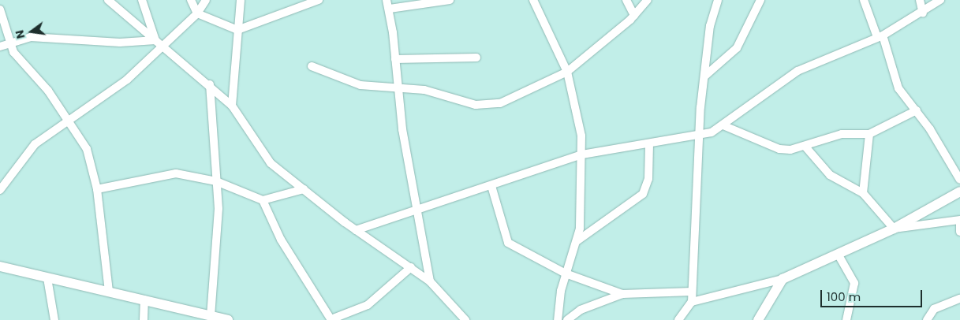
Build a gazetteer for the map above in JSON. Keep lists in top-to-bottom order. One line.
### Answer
{"scale_bar":"100 m","north":"left"}
